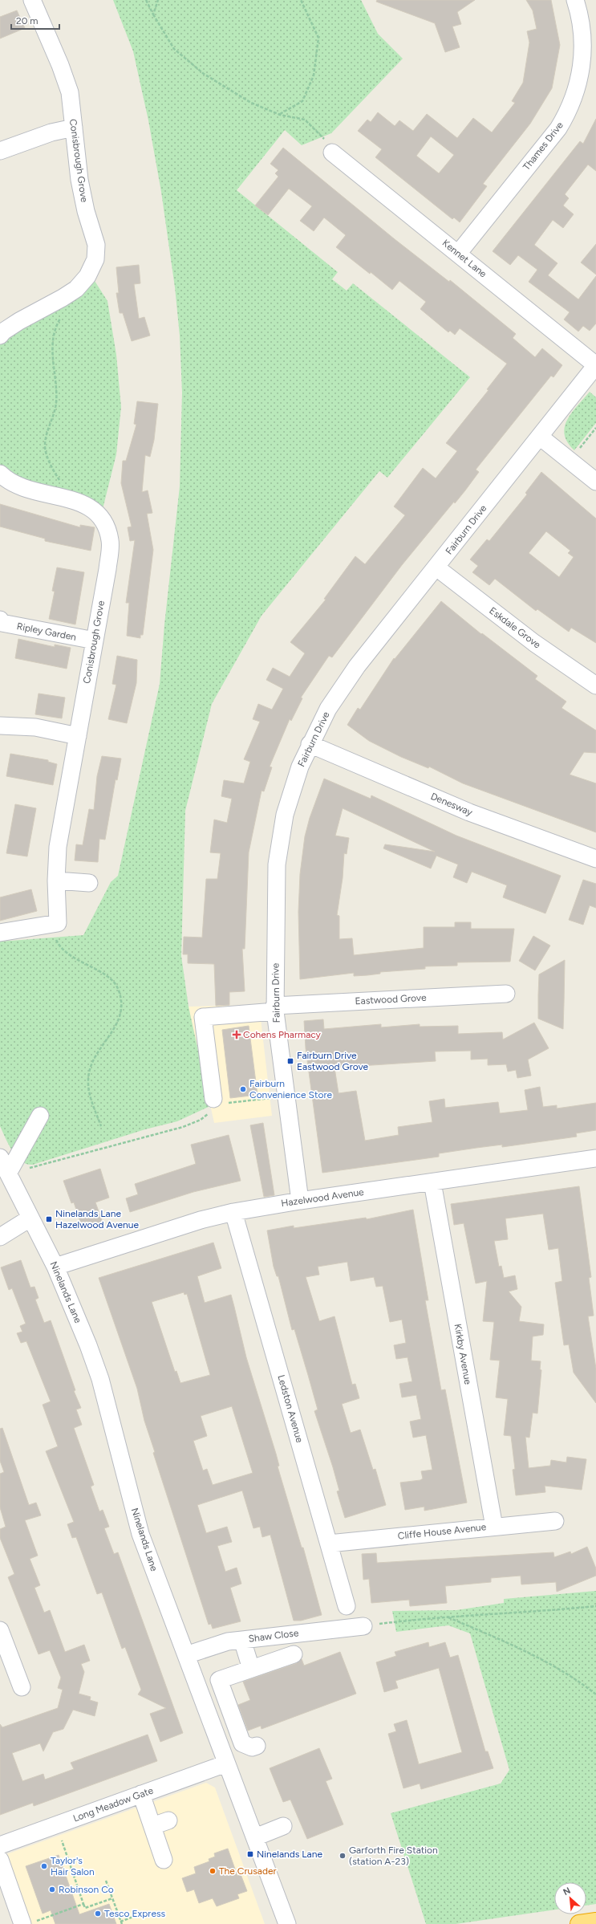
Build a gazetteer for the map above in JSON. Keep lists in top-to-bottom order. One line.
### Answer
{"streets":{"street":["Thames Drive","Conisbrough Grove","Kennet Lane","Fairburn Drive","Eskdale Grove","Ripley Garden","Denesway","Eastwood Grove","Hazelwood Avenue","Ninelands Lane","Kirkby Avenue","Ledston Avenue","Cliffe House Avenue","Shaw Close","Long Meadow Gate"]},"crossings":[["Thames Drive","Kennet Lane"],["Conisbrough Grove","Ripley Garden"],["Kennet Lane","Fairburn Drive"],["Fairburn Drive","Eskdale Grove"],["Fairburn Drive","Denesway"],["Fairburn Drive","Eastwood Grove"],["Fairburn Drive","Hazelwood Avenue"],["Hazelwood Avenue","Ninelands Lane"],["Hazelwood Avenue","Kirkby Avenue"],["Hazelwood Avenue","Ledston Avenue"],["Ninelands Lane","Shaw Close"],["Ninelands Lane","Long Meadow Gate"],["Kirkby Avenue","Cliffe House Avenue"],["Ledston Avenue","Cliffe House Avenue"]],"places":{"health":["Cohens Pharmacy"],"transit":["Fairburn Drive Eastwood Grove","Ninelands Lane Hazelwood Avenue","Ninelands Lane"],"other":["Fairburn Convenience Store","Garforth Fire Station (station A-23)","Taylor's Hair Salon","The Crusader","Robinson Co","Tesco Express"]},"scale_bar":"20 m","north":"top left"}
